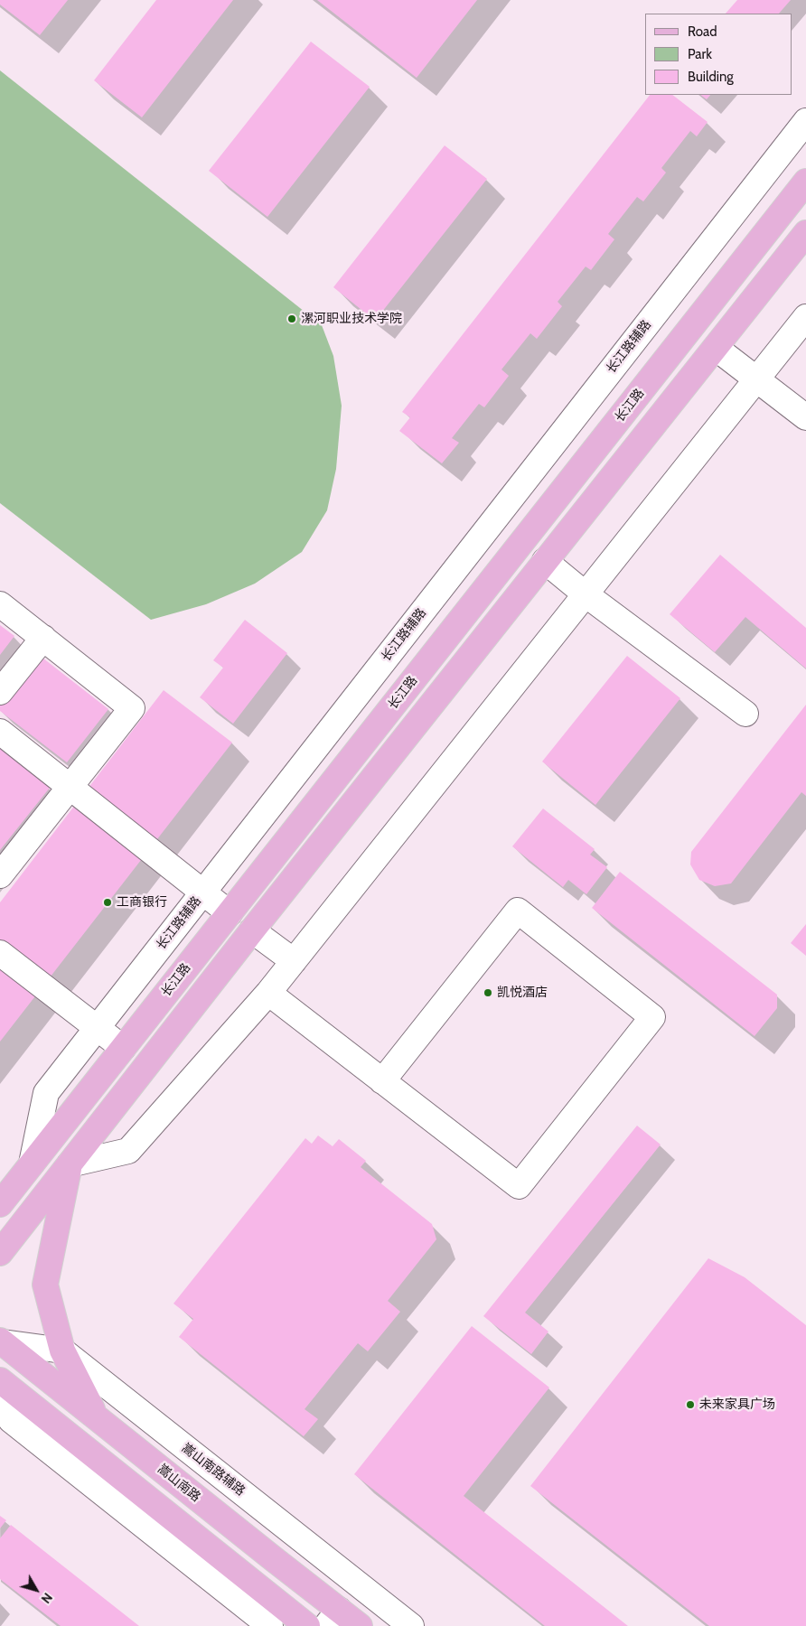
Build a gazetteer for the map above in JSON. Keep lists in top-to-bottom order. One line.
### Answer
{"streets":{"main road":["长江路","嵩山南路"],"street":["长江路辅路","嵩山南路辅路"]},"crossings":[["长江路辅路","长江路"]],"places":["漯河职业技术学院","工商银行","凯悦酒店","未来家具广场"],"legend":["Road","Park","Building"],"north":"bottom right"}
